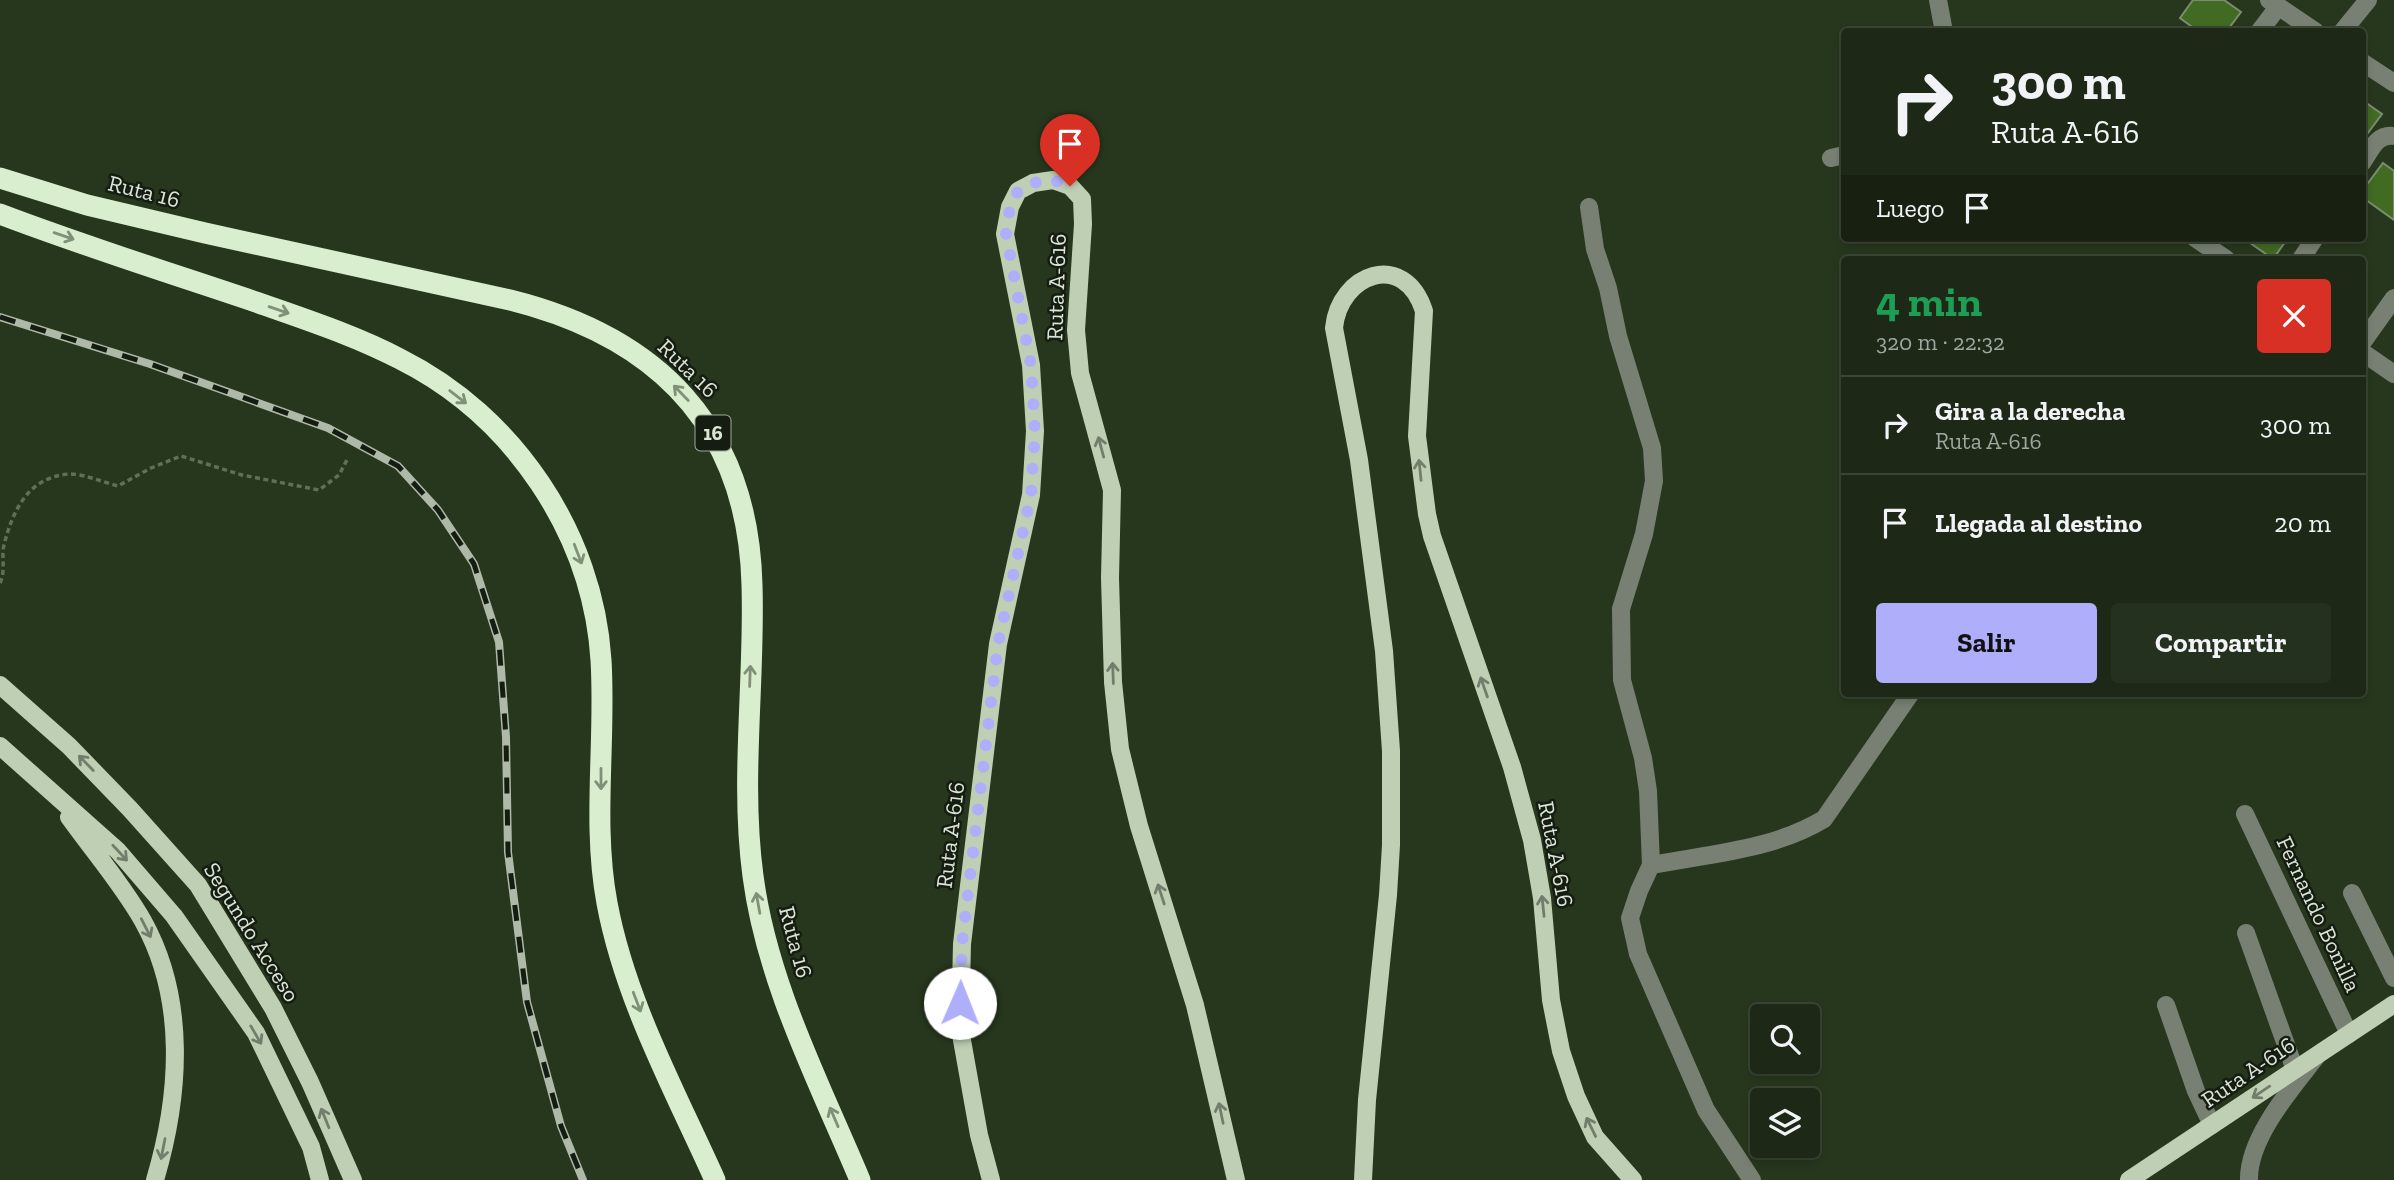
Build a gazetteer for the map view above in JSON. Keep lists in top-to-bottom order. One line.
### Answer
{"streets":{"highway":["Ruta 16","16"],"main road":["Ruta A-616","Segundo Acceso"],"street":["Fernando Bonilla"]},"crossings":[["Ruta A-616","Fernando Bonilla"]],"one_way":["Ruta 16"],"page":{"turn":["300 m","Ruta A-616"],"then":"Luego","heading":["4 min","320 m · 22:32"],"list":[{"name":"Gira a la derecha","note":"Ruta A-616","value":"300 m"},{"name":"Llegada al destino","value":"20 m"}],"buttons":["Salir","Compartir"]}}
